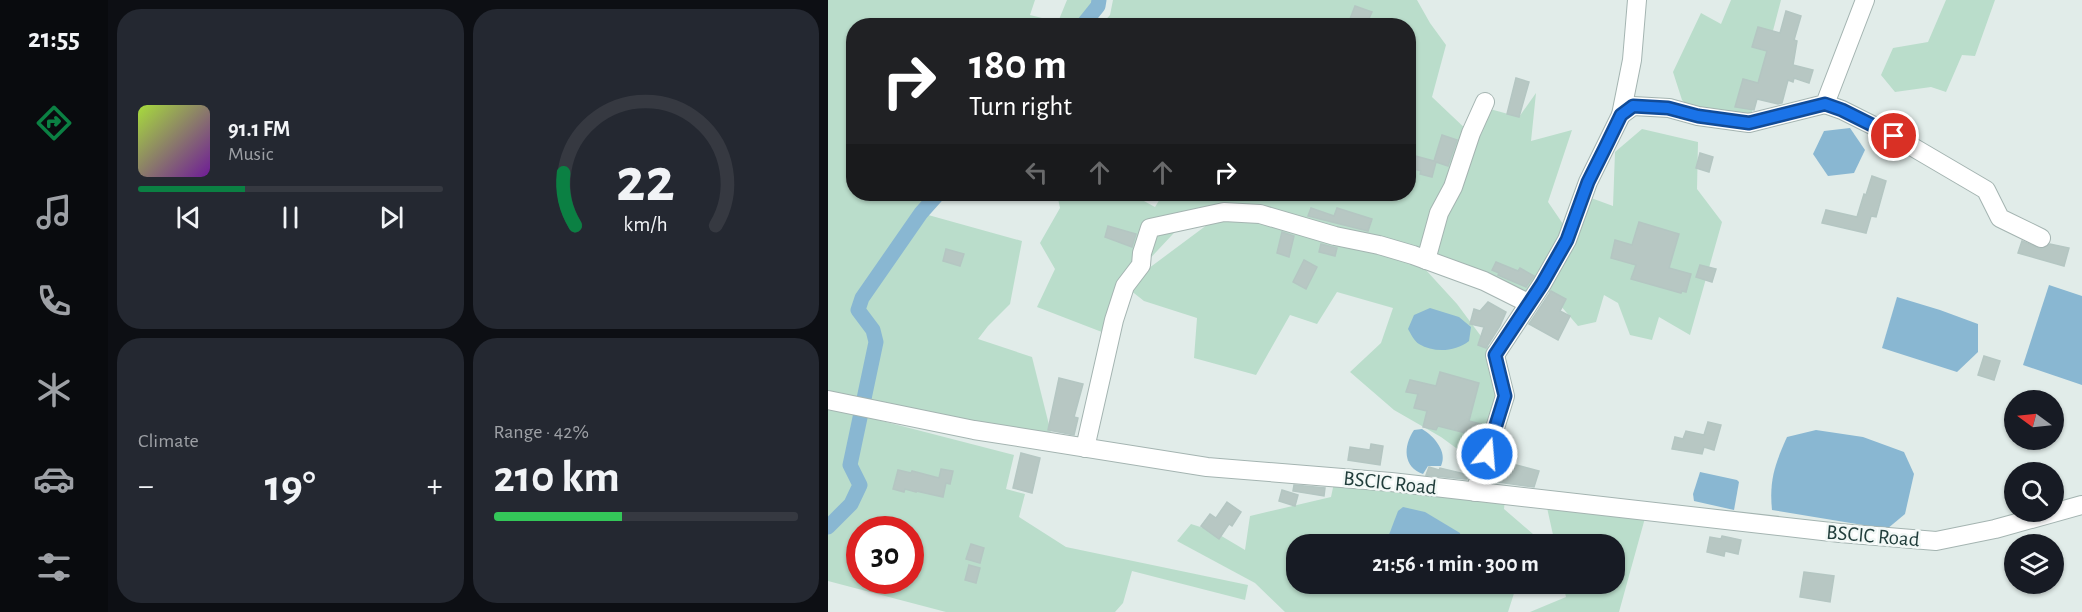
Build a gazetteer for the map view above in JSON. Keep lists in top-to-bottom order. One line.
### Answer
{"streets":{"street":["BSCIC Road"]},"north":"left","page":{"tabs":"21:55","turn":["180 m","Turn right"],"song":["91.1 FM","Music"],"tile":["Climate",["Range · 42%","210 km"]],"heat":["−","19°","+"],"limit":"30","trip":"21:56 · 1 min · 300 m","gauge":["22","km/h"]}}
